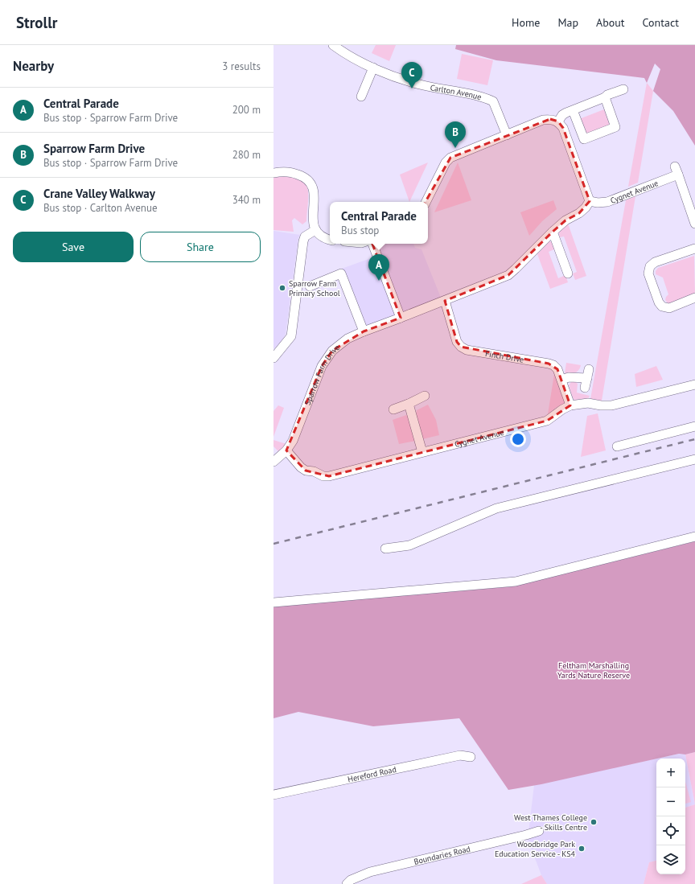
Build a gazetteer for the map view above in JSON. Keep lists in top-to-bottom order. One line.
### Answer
{"streets":{"street":["Carlton Avenue","Cygnet Avenue","Finch Drive","Sparrow Farm Drive","Hereford Road","Boundaries Road"]},"crossings":[["Cygnet Avenue","Finch Drive"],["Cygnet Avenue","Sparrow Farm Drive"],["Finch Drive","Sparrow Farm Drive"]],"parks":["Feltham Marshalling Yards Nature Reserve"],"places":["Sparrow Farm Primary School","West Thames College - Skills Centre","Woodbridge Park Education Service - KS4"],"page":{"header":"Strollr","nav":["Home","Map","About","Contact"],"heading":["Nearby","3 results"],"pins":["C","B","A"],"list":[{"mark":"A","name":"Central Parade","note":"Bus stop · Sparrow Farm Drive","value":"200 m"},{"mark":"B","name":"Sparrow Farm Drive","note":"Bus stop · Sparrow Farm Drive","value":"280 m"},{"mark":"C","name":"Crane Valley Walkway","note":"Bus stop · Carlton Avenue","value":"340 m"}],"popup":["Central Parade","Bus stop"],"buttons":["Save","Share"],"map_buttons":["+","−"]}}
